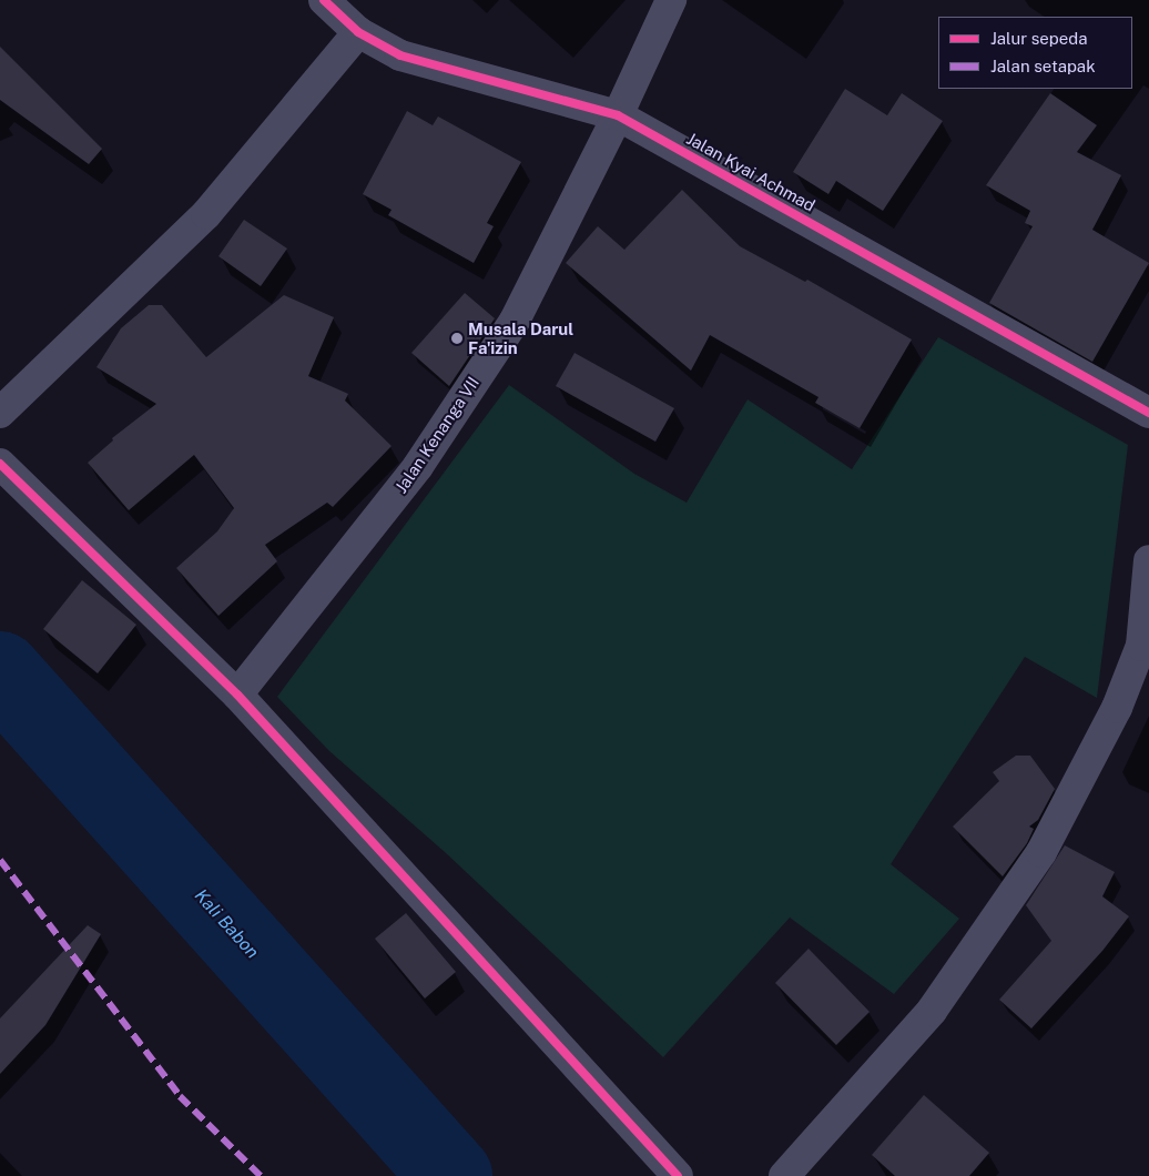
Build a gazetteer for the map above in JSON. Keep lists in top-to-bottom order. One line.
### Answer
{"streets":{"street":["Jalan Kyai Achmad","Jalan Kenanga VII"]},"crossings":[["Jalan Kyai Achmad","Jalan Kenanga VII"]],"water":["Kali Babon"],"places":["Musala Darul Fa'izin"],"legend":["Jalur sepeda","Jalan setapak"]}
